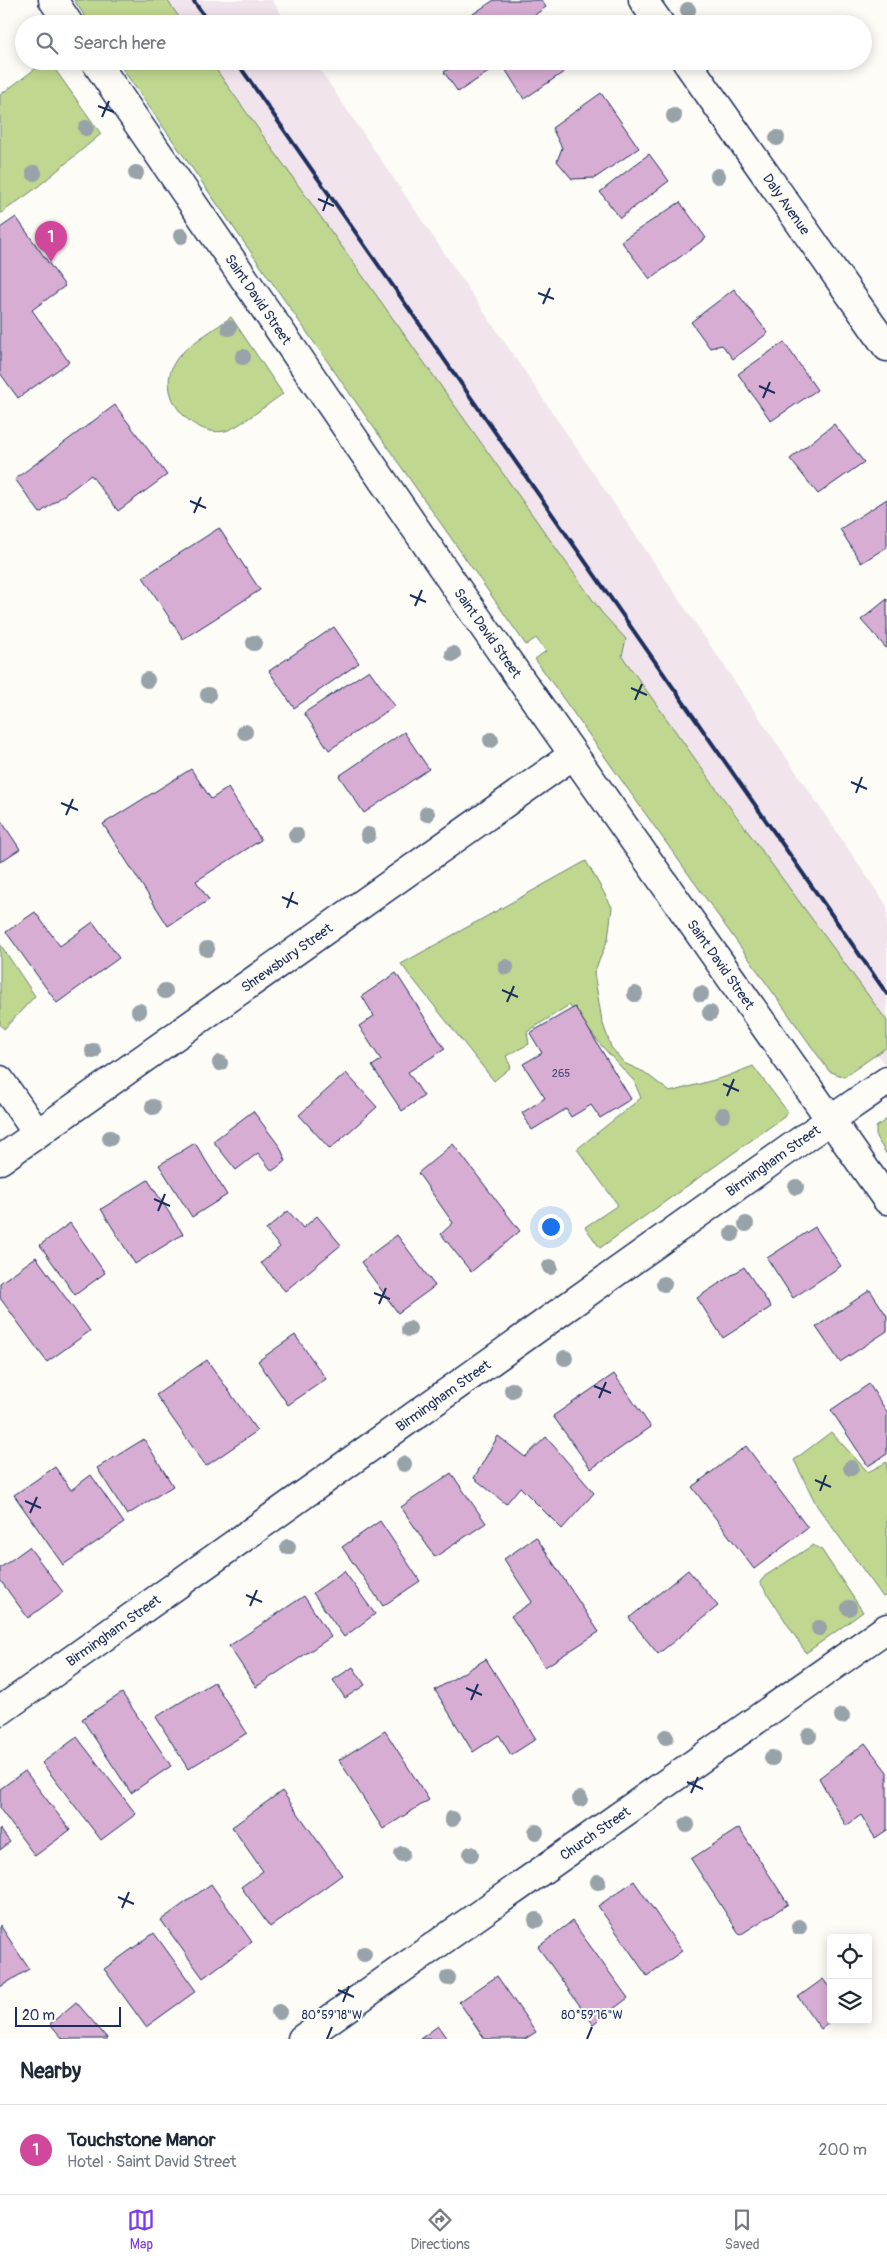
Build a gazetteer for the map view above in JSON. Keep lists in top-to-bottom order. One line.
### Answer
{"streets":{"street":["Daly Avenue","Saint David Street","Shrewsbury Street","Birmingham Street","Church Street"]},"crossings":[["Saint David Street","Shrewsbury Street"],["Saint David Street","Birmingham Street"]],"house_numbers":["265"],"scale_bar":"20 m","page":{"search":"Search here","pins":"1","scale":"20 m","heading":"Nearby","list":[{"mark":"1","name":"Touchstone Manor","note":"Hotel · Saint David Street","value":"200 m"}],"nav":["Map","Directions","Saved"]},"coordinates":["80°59'18\"W","80°59'16\"W"]}
